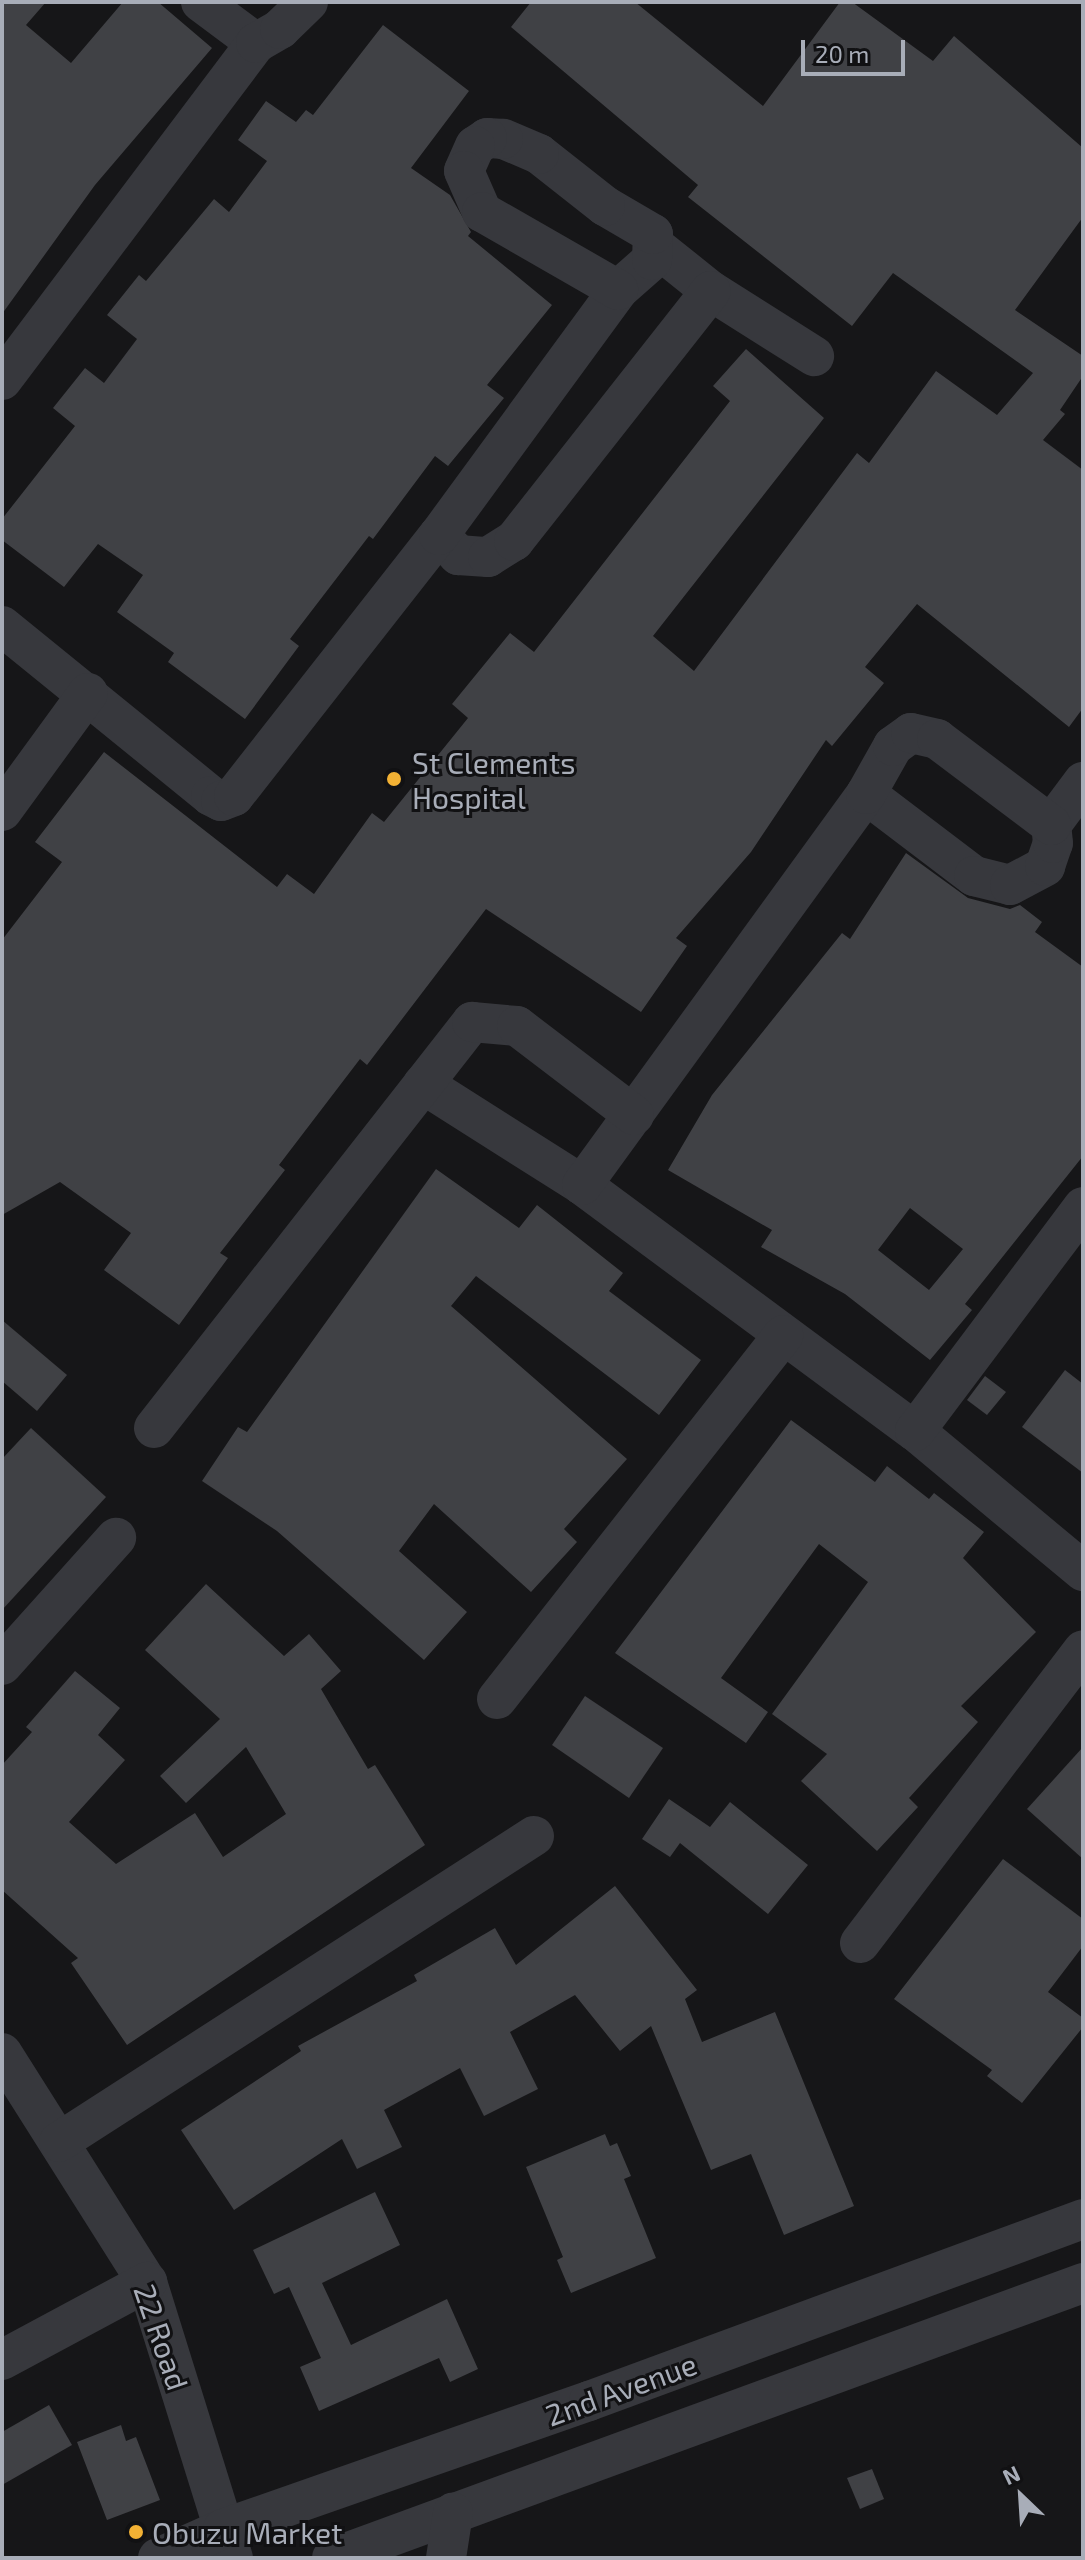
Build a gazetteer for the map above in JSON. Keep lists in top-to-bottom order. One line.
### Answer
{"streets":{"street":["22 Road","2nd Avenue"]},"crossings":[["22 Road","2nd Avenue"]],"places":["St Clements Hospital","Obuzu Market"],"scale_bar":"20 m","north":"top left"}
